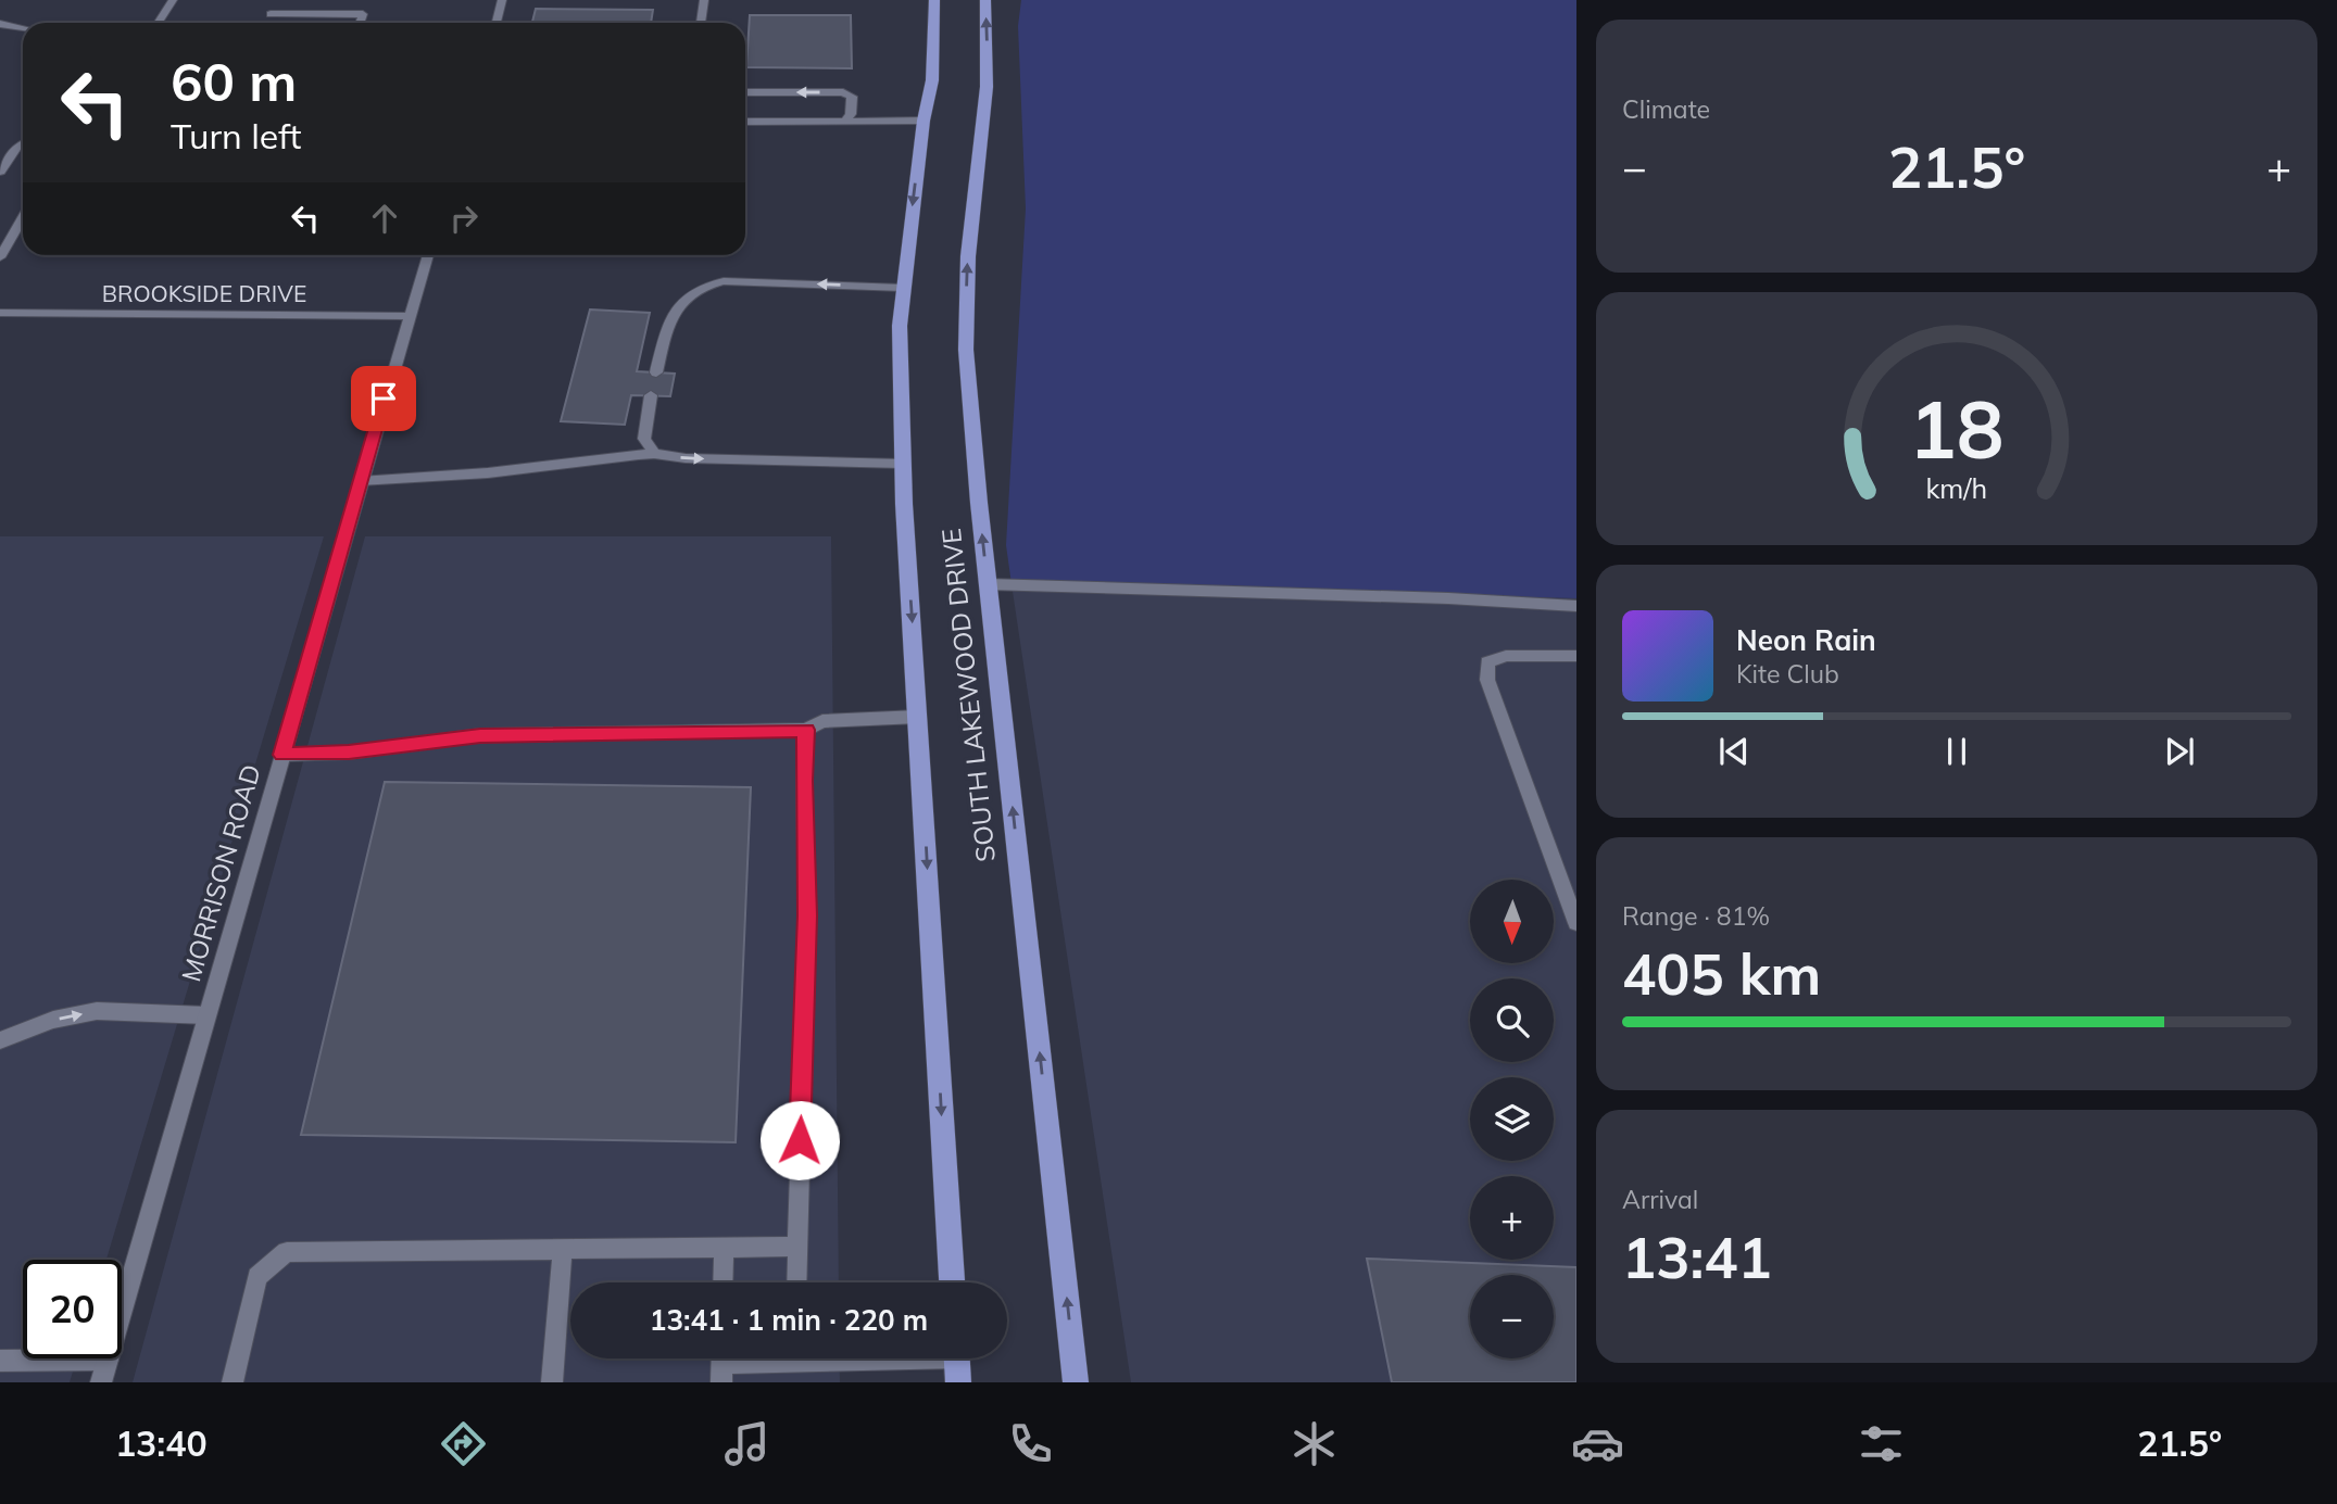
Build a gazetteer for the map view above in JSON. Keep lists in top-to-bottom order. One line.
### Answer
{"streets":{"main road":["SOUTH LAKEWOOD DRIVE"],"street":["BROOKSIDE DRIVE","MORRISON ROAD"]},"crossings":[["BROOKSIDE DRIVE","MORRISON ROAD"]],"north":"bottom","page":{"tile":["Climate",["Range · 81%","405 km"],["Arrival","13:41"]],"turn":["60 m","Turn left"],"heat":["−","21.5°","+"],"song":["Neon Rain","Kite Club"],"map_buttons":["+","−"],"limit":"20","trip":"13:41 · 1 min · 220 m","tabs":["13:40","21.5°"],"gauge":["18","km/h"]}}
